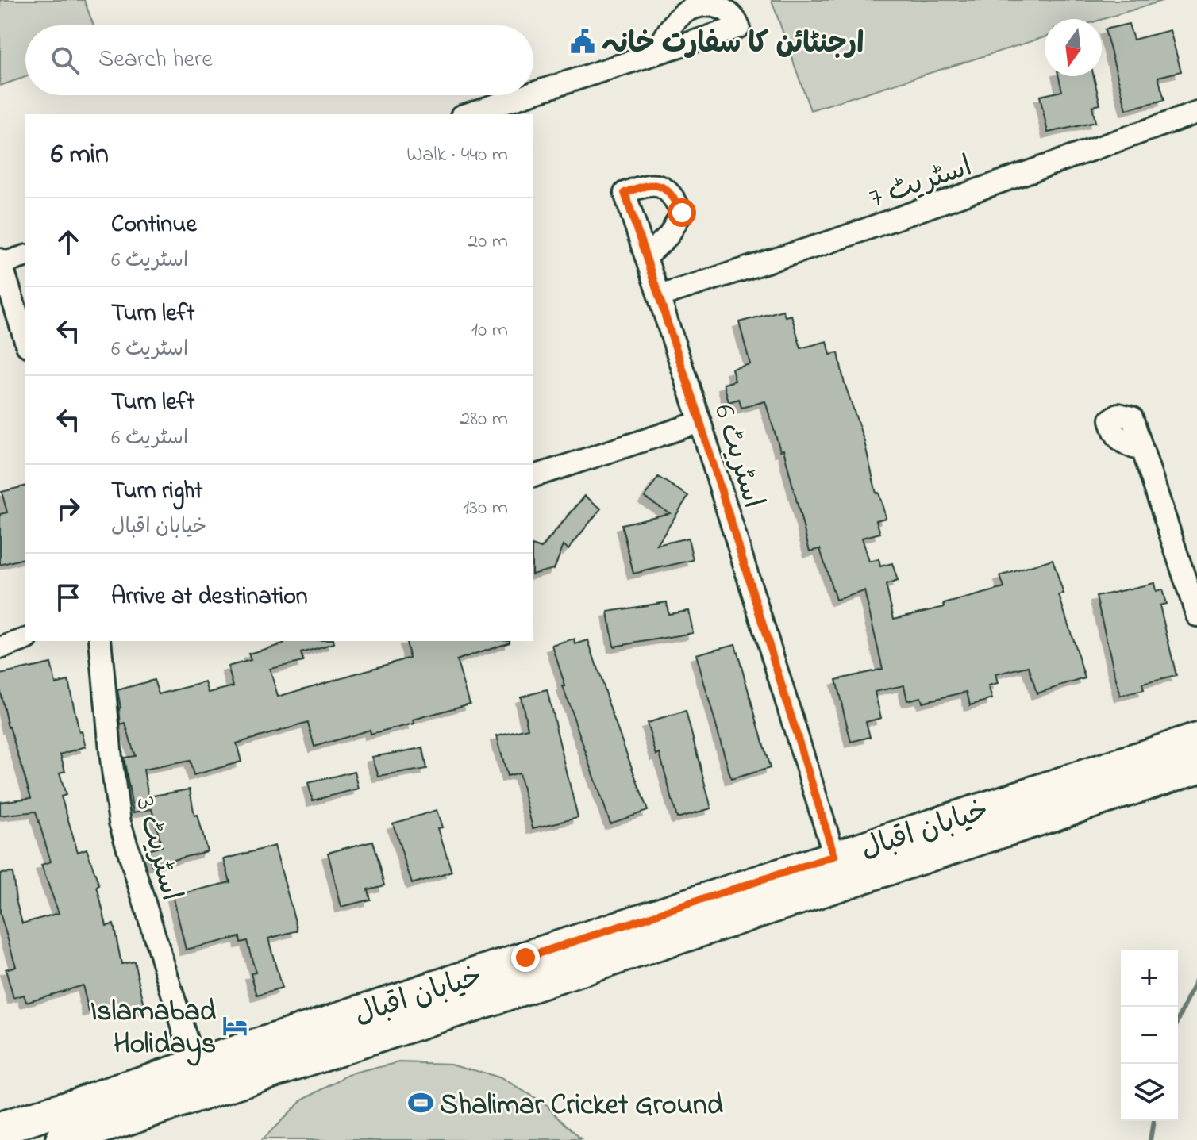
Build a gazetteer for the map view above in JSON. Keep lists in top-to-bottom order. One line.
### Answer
{"streets":{"main road":["خیابان اقبال"],"street":["اسٹریٹ 7","اسٹریٹ 6","اسٹریٹ 3"]},"crossings":[["اسٹریٹ 7","اسٹریٹ 6"],["اسٹریٹ 6","خیابان اقبال"],["خیابان اقبال","اسٹریٹ 3"]],"places":{"public building":["ارجنٹائن کا سفارت خانہ"],"hotel":["Islamabad Holidays"],"sports":["Shalimar Cricket Ground"]},"north":"bottom","page":{"search":"Search here","heading":["6 min","Walk · 440 m"],"list":[["Continue","اسٹریٹ 6","20 m"],["Turn left","اسٹریٹ 6","10 m"],["Turn left","اسٹریٹ 6","280 m"],["Turn right","خیابان اقبال","130 m"],"Arrive at destination"],"map_buttons":["+","−"]}}
